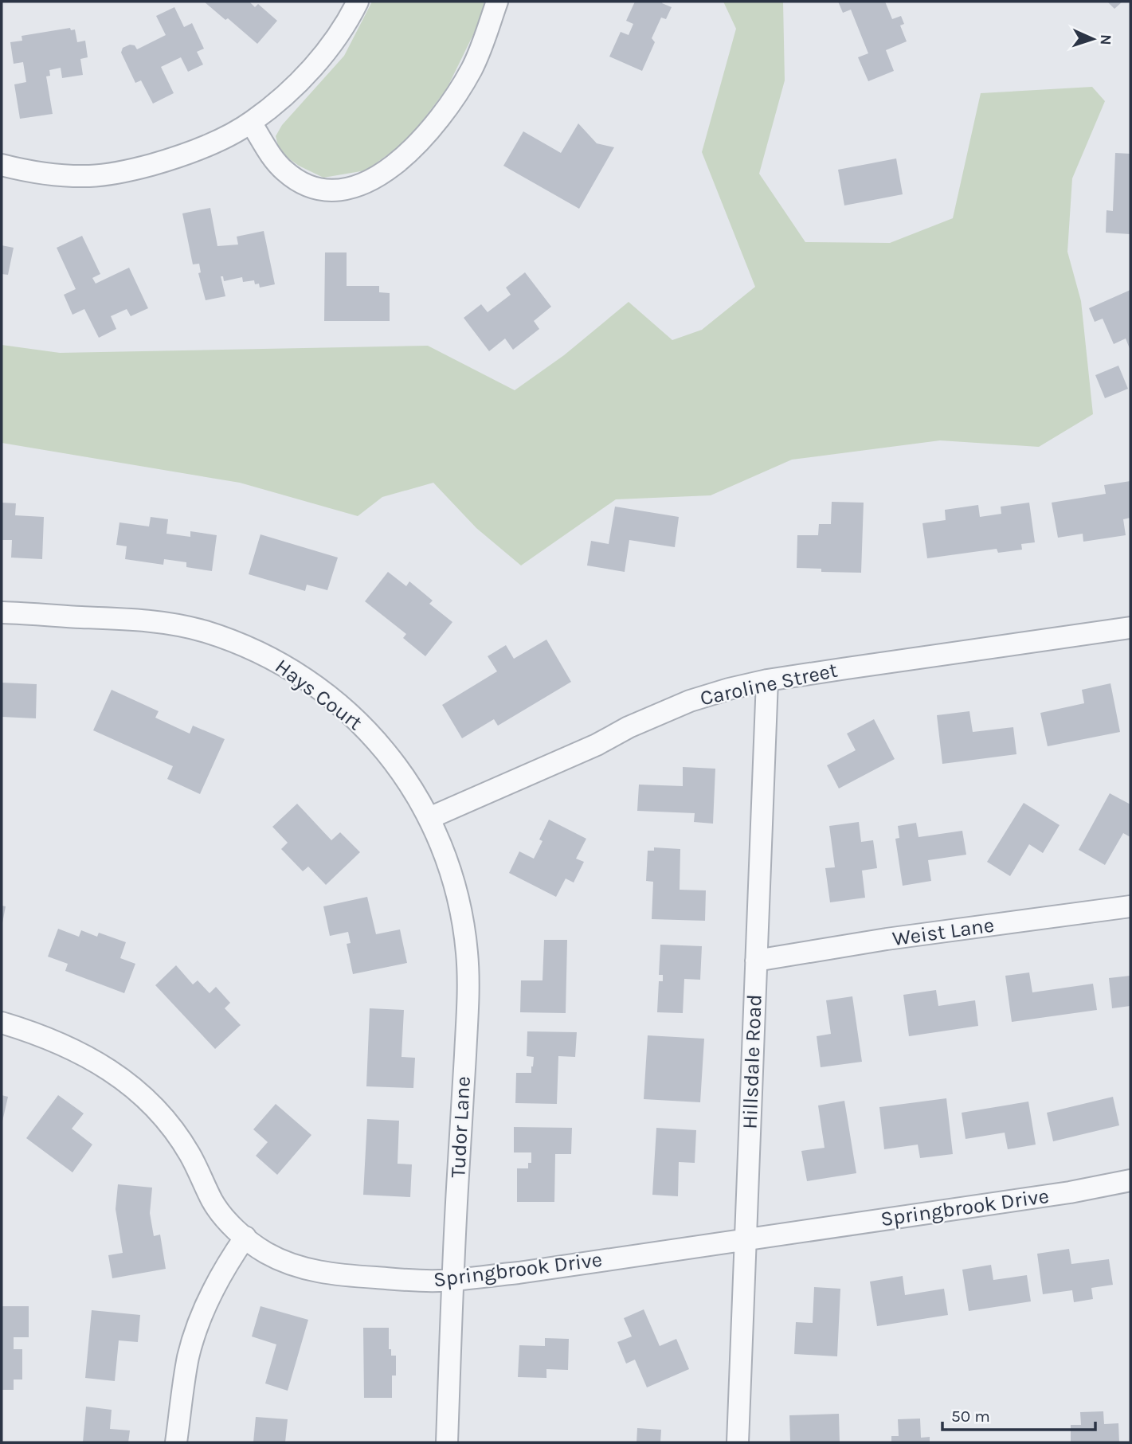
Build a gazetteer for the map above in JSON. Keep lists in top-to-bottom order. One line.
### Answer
{"streets":{"street":["Caroline Street","Hays Court","Weist Lane","Hillsdale Road","Tudor Lane","Springbrook Drive"]},"crossings":[["Caroline Street","Hays Court"],["Caroline Street","Hillsdale Road"],["Caroline Street","Tudor Lane"],["Hays Court","Tudor Lane"],["Weist Lane","Hillsdale Road"],["Hillsdale Road","Springbrook Drive"],["Tudor Lane","Springbrook Drive"]],"scale_bar":"50 m","north":"right"}
